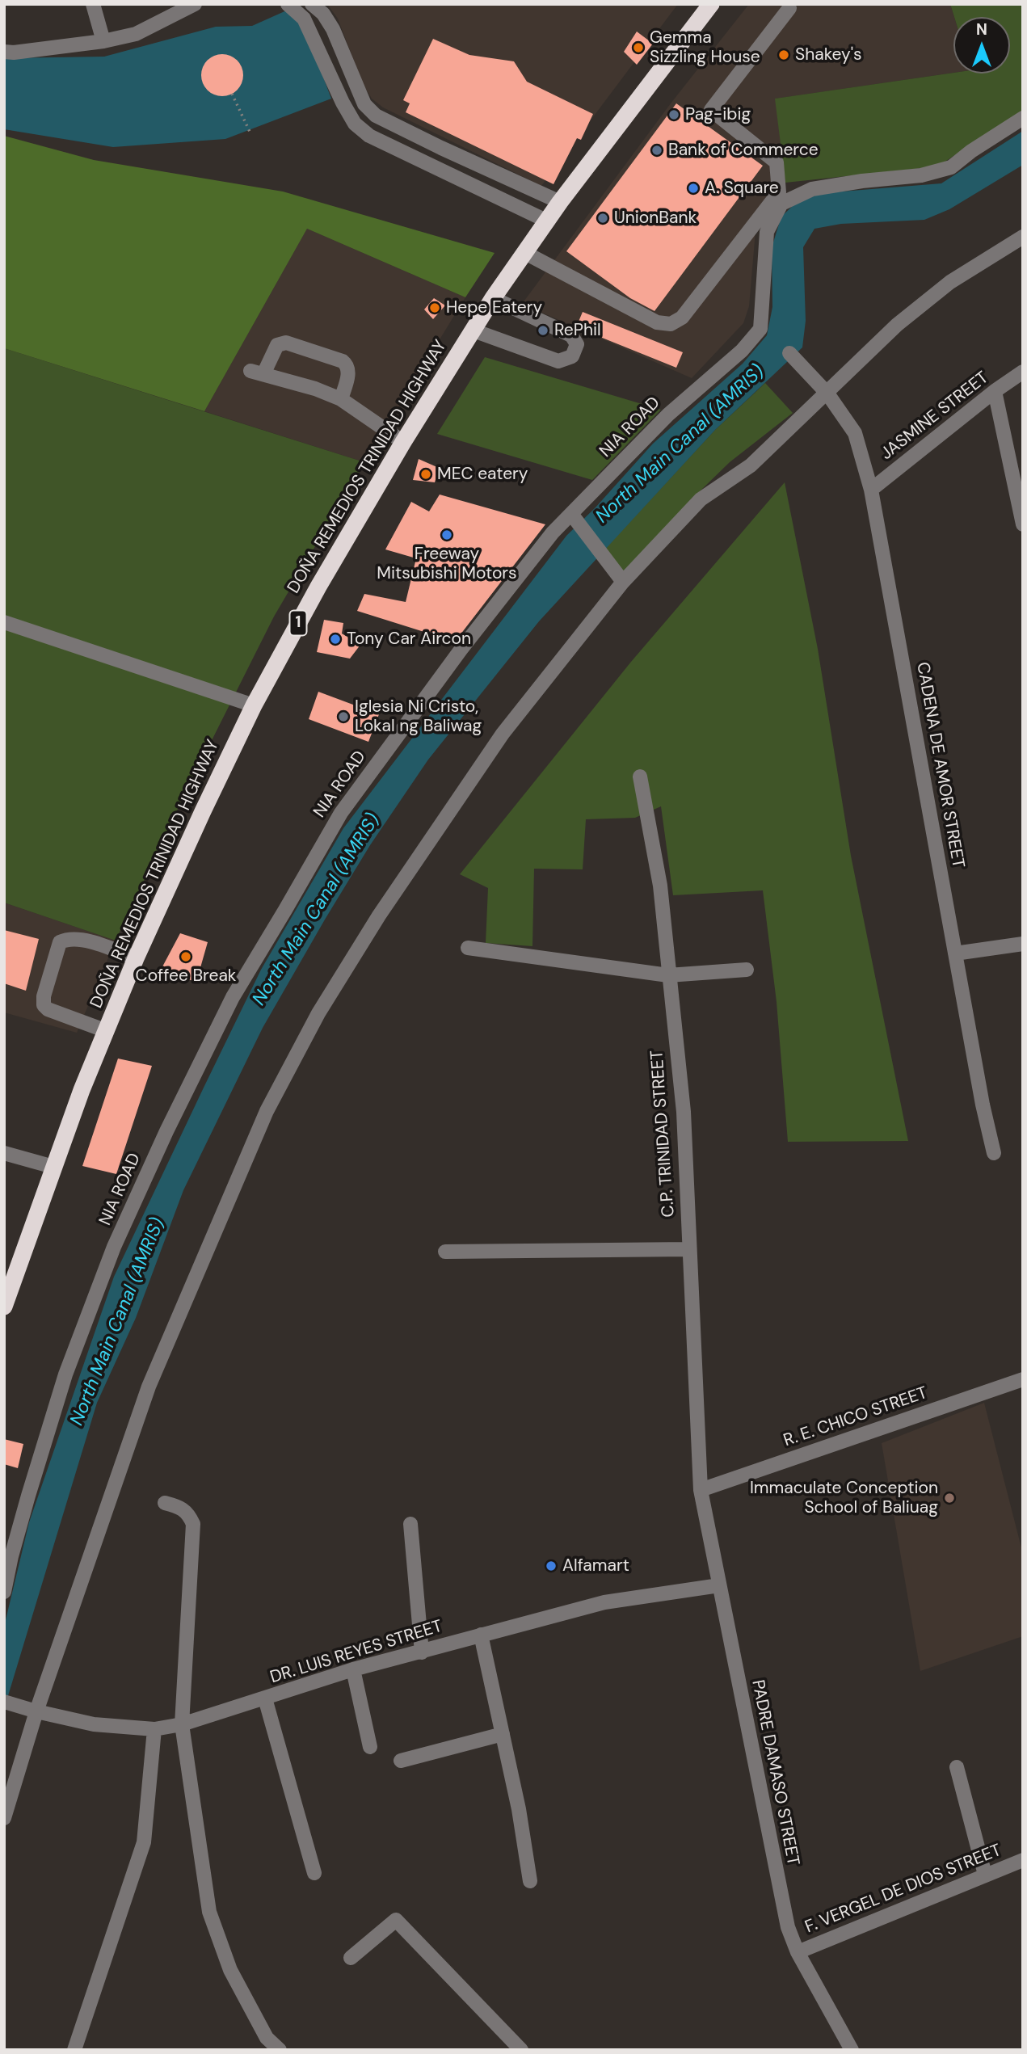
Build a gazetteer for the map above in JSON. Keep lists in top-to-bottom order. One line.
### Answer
{"streets":{"highway":["DOÑA REMEDIOS TRINIDAD HIGHWAY","1"],"street":["JASMINE STREET","NIA ROAD","CADENA DE AMOR STREET","C.P. TRINIDAD STREET","R. E. CHICO STREET","DR. LUIS REYES STREET","PADRE DAMASO STREET","F. VERGEL DE DIOS STREET"]},"crossings":[["JASMINE STREET","CADENA DE AMOR STREET"],["C.P. TRINIDAD STREET","R. E. CHICO STREET"],["C.P. TRINIDAD STREET","PADRE DAMASO STREET"],["R. E. CHICO STREET","PADRE DAMASO STREET"],["DR. LUIS REYES STREET","PADRE DAMASO STREET"],["PADRE DAMASO STREET","F. VERGEL DE DIOS STREET"]],"water":["North Main Canal (AMRIS)"],"places":["Gemma Sizzling House","Shakey's","Pag-ibig","Bank of Commerce","A. Square","UnionBank","Hepe Eatery","RePhil","MEC eatery","Freeway Mitsubishi Motors","Tony Car Aircon","Iglesia Ni Cristo, Lokal ng Baliwag","Coffee Break","Immaculate Conception School of Baliuag","Alfamart"],"north":"top"}
